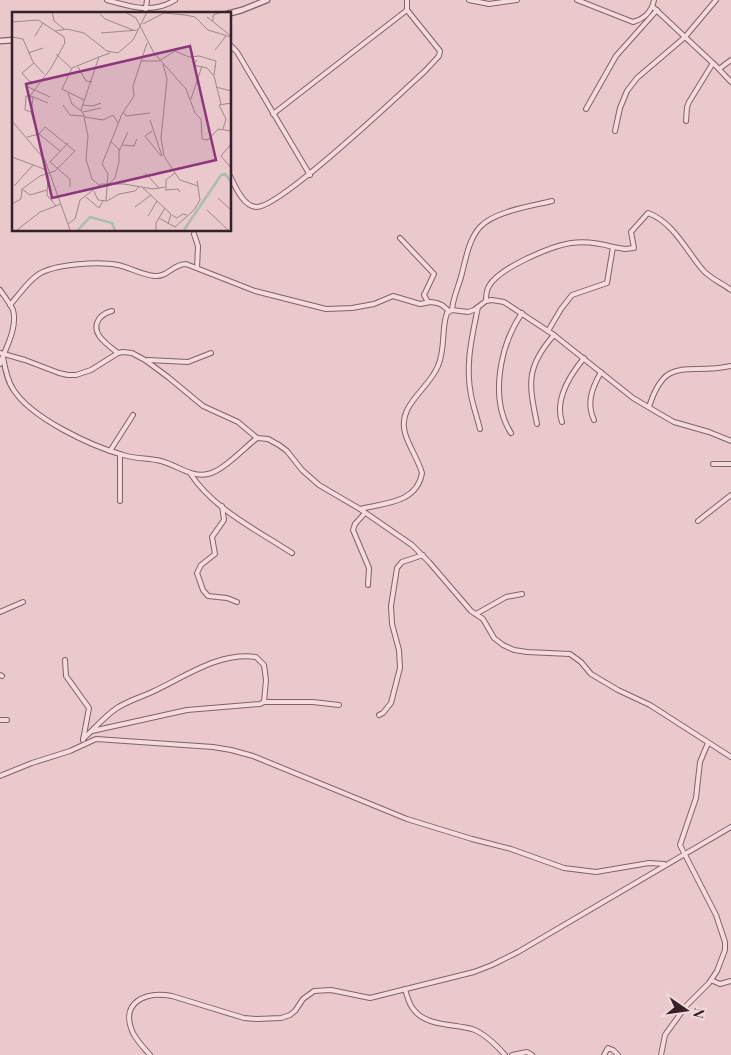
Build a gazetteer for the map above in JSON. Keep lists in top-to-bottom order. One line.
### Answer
{"north":"right"}
